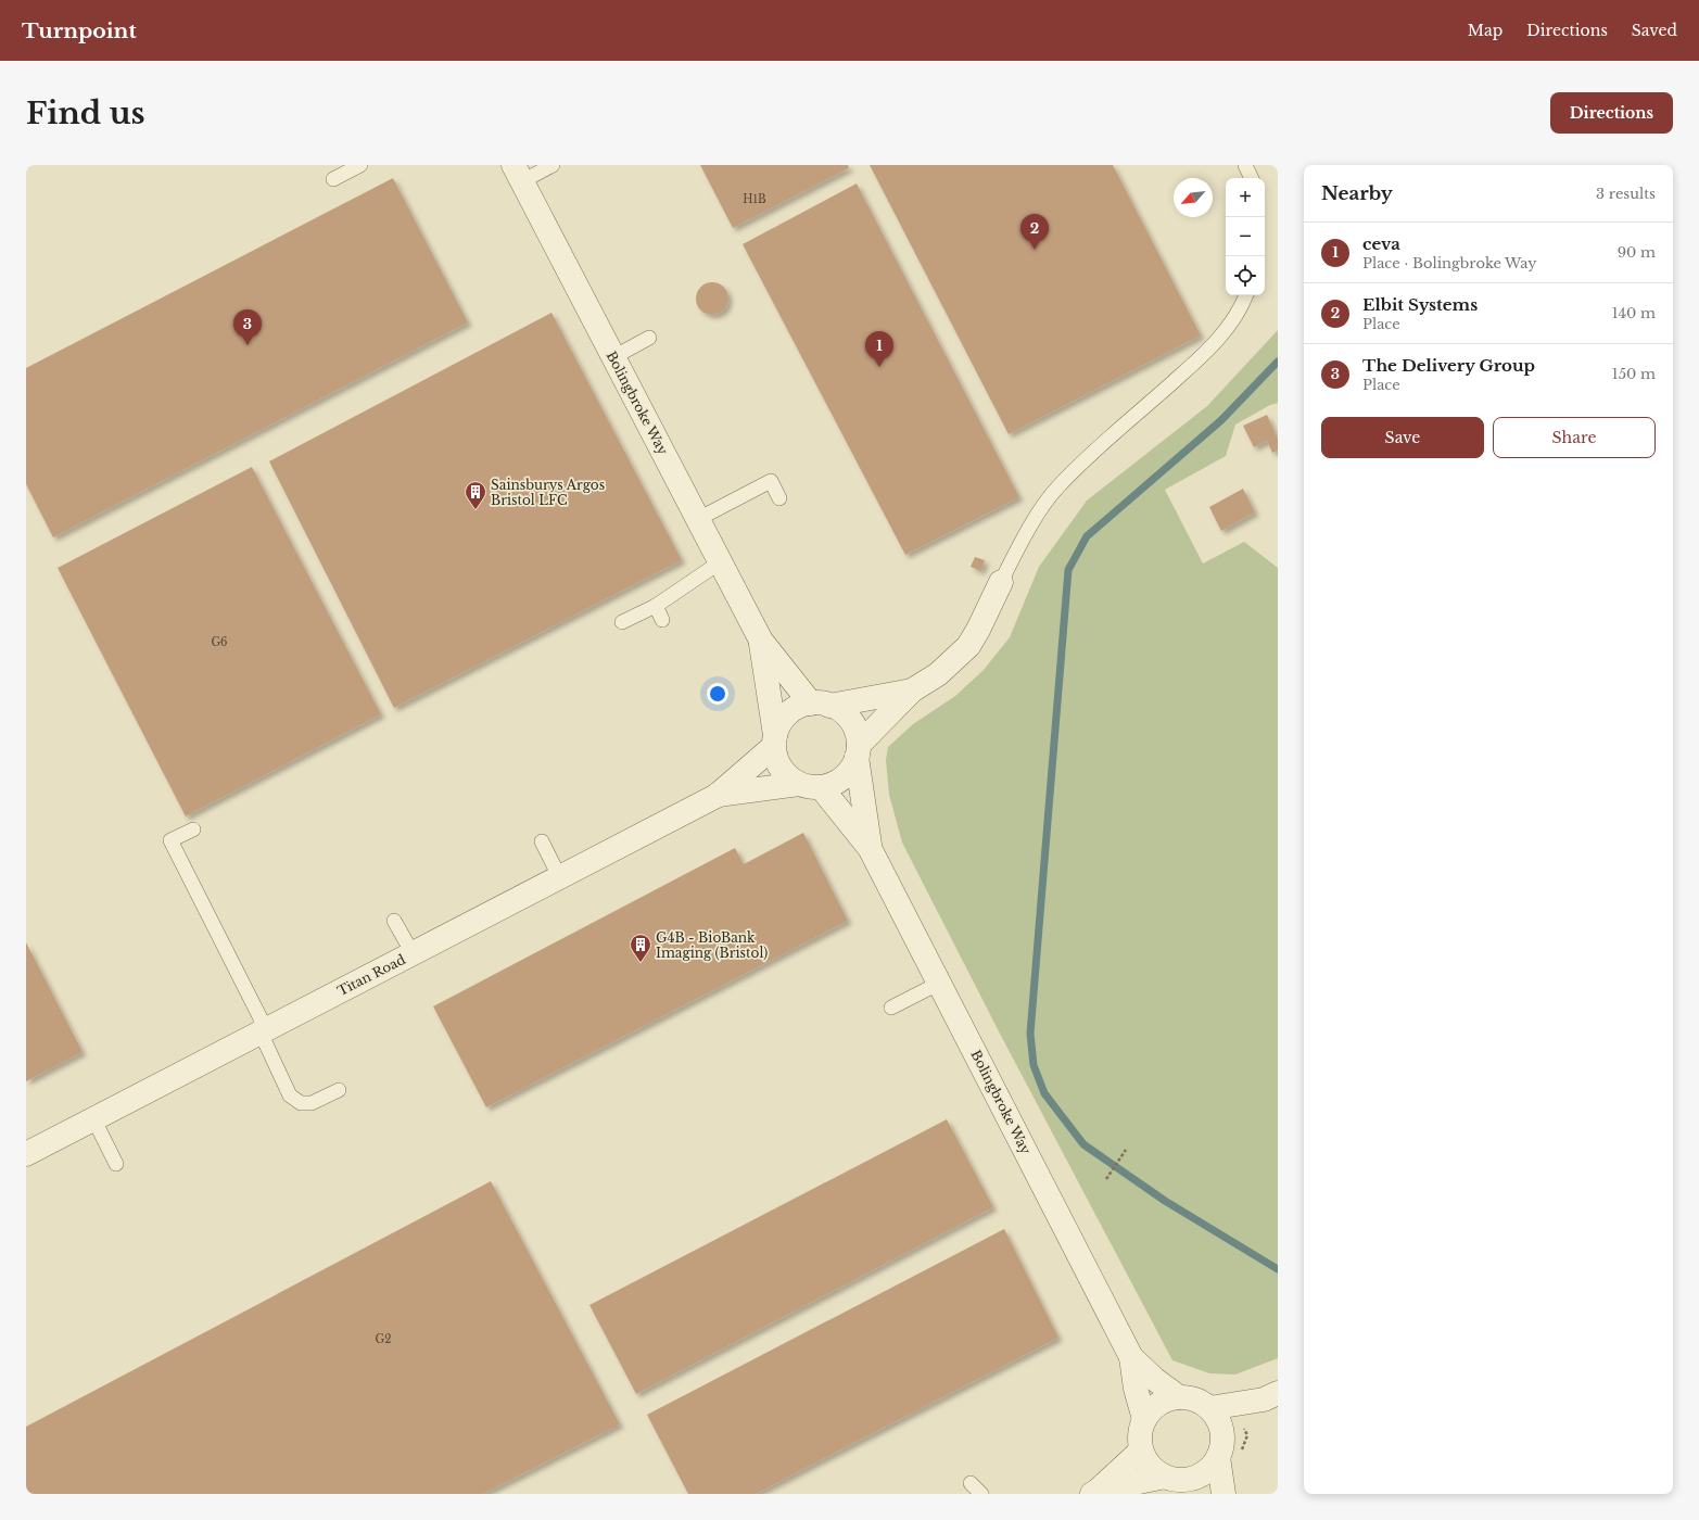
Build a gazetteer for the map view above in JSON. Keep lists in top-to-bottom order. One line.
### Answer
{"streets":{"street":["Bolingbroke Way","Titan Road"]},"crossings":[["Bolingbroke Way","Titan Road"]],"places":{"building":["Sainsburys Argos Bristol LFC","G4B - BioBank Imaging (Bristol)"]},"house_numbers":["H1B","G6","G2"],"north":"bottom left","page":{"header":"Turnpoint","nav":["Map","Directions","Saved"],"buttons":["Directions",["Save","Share"]],"title":"Find us","heading":["Nearby","3 results"],"map_buttons":["+","−"],"pins":["2","3","1"],"list":[{"mark":"1","name":"ceva","note":"Place · Bolingbroke Way","value":"90 m"},{"mark":"2","name":"Elbit Systems","note":"Place","value":"140 m"},{"mark":"3","name":"The Delivery Group","note":"Place","value":"150 m"}]}}
